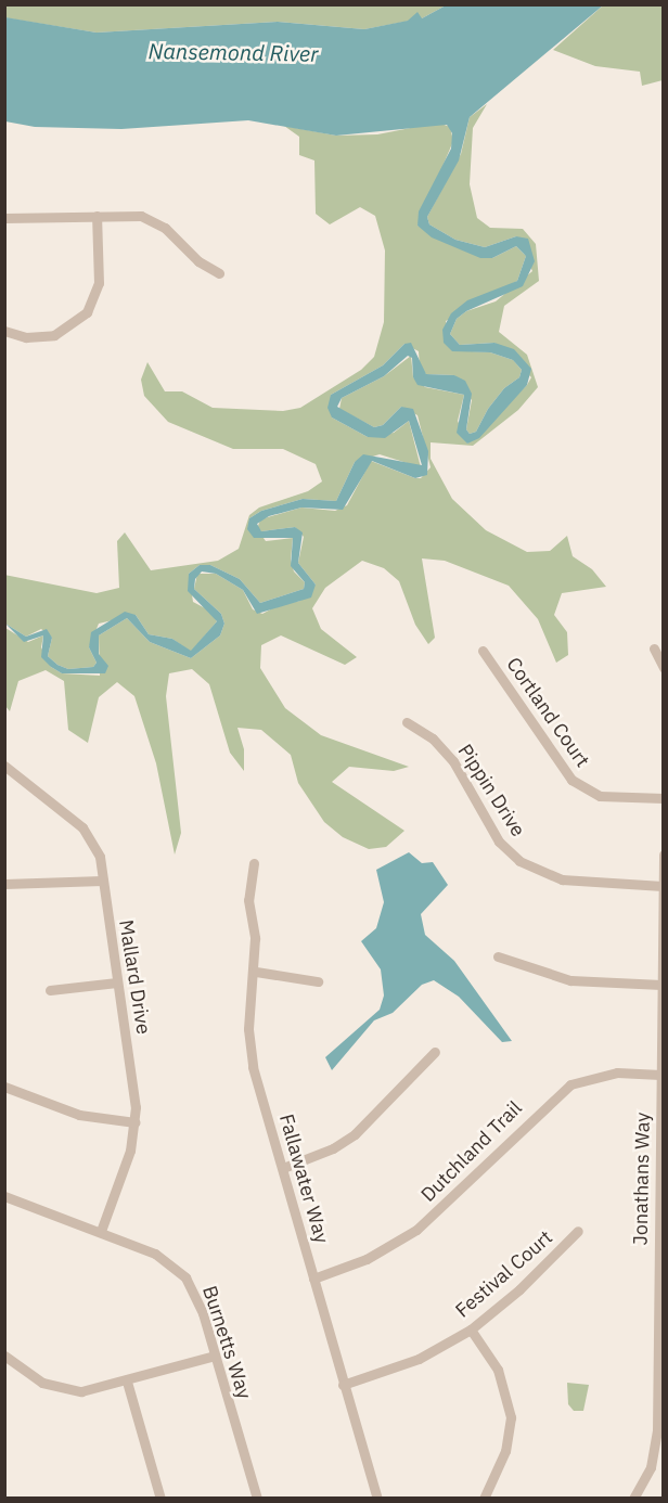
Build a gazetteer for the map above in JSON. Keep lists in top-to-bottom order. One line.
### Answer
{"streets":{"street":["Cortland Court","Pippin Drive","Mallard Drive","Dutchland Trail","Fallawater Way","Jonathans Way","Festival Court","Burnetts Way"]},"crossings":[["Pippin Drive","Jonathans Way"],["Mallard Drive","Burnetts Way"],["Dutchland Trail","Fallawater Way"],["Dutchland Trail","Jonathans Way"],["Fallawater Way","Festival Court"]],"water":["Nansemond River"]}
